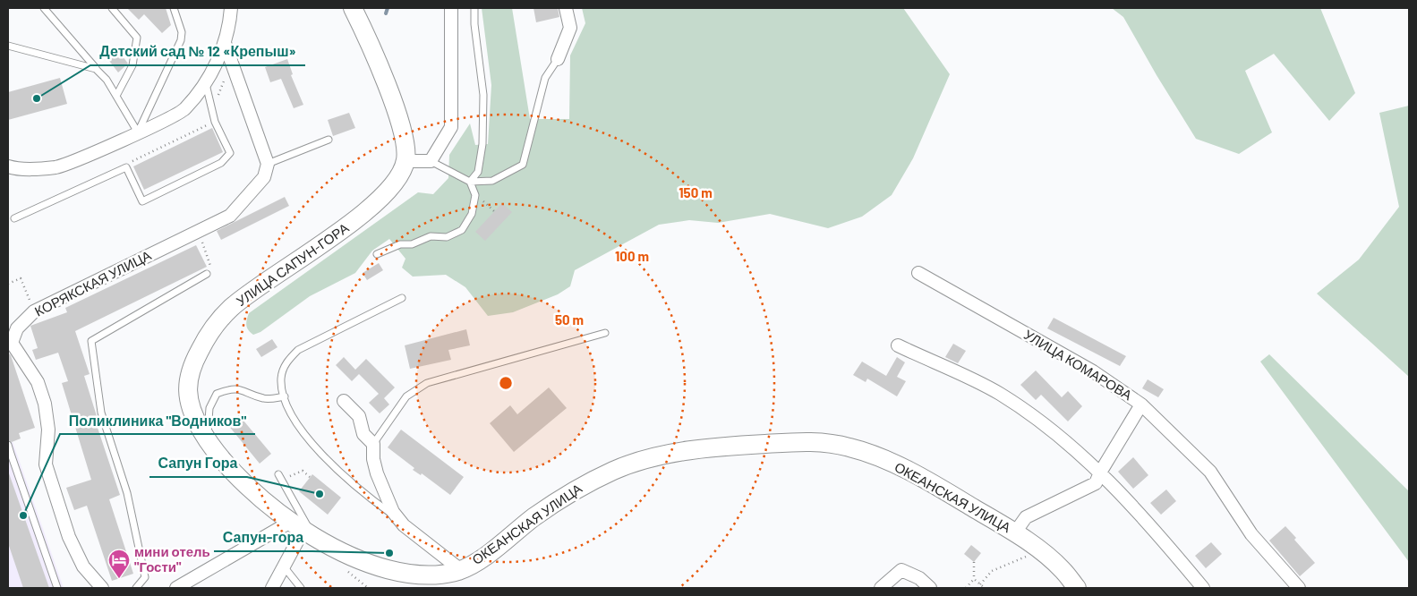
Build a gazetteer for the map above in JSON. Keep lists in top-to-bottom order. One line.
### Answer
{"streets":{"main road":["УЛИЦА САПУН-ГОРА","ОКЕАНСКАЯ УЛИЦА"],"street":["КОРЯКСКАЯ УЛИЦА","УЛИЦА КОМАРОВА"]},"crossings":[["УЛИЦА САПУН-ГОРА","ОКЕАНСКАЯ УЛИЦА"]],"places":{"other":["Детский сад № 12 «Крепыш»","Сапун Гора","Поликлиника \"Водников\"","Сапун-гора"],"hotel":["мини отель \"Гости\""]},"rings":["150 m","100 m","50 m"]}
